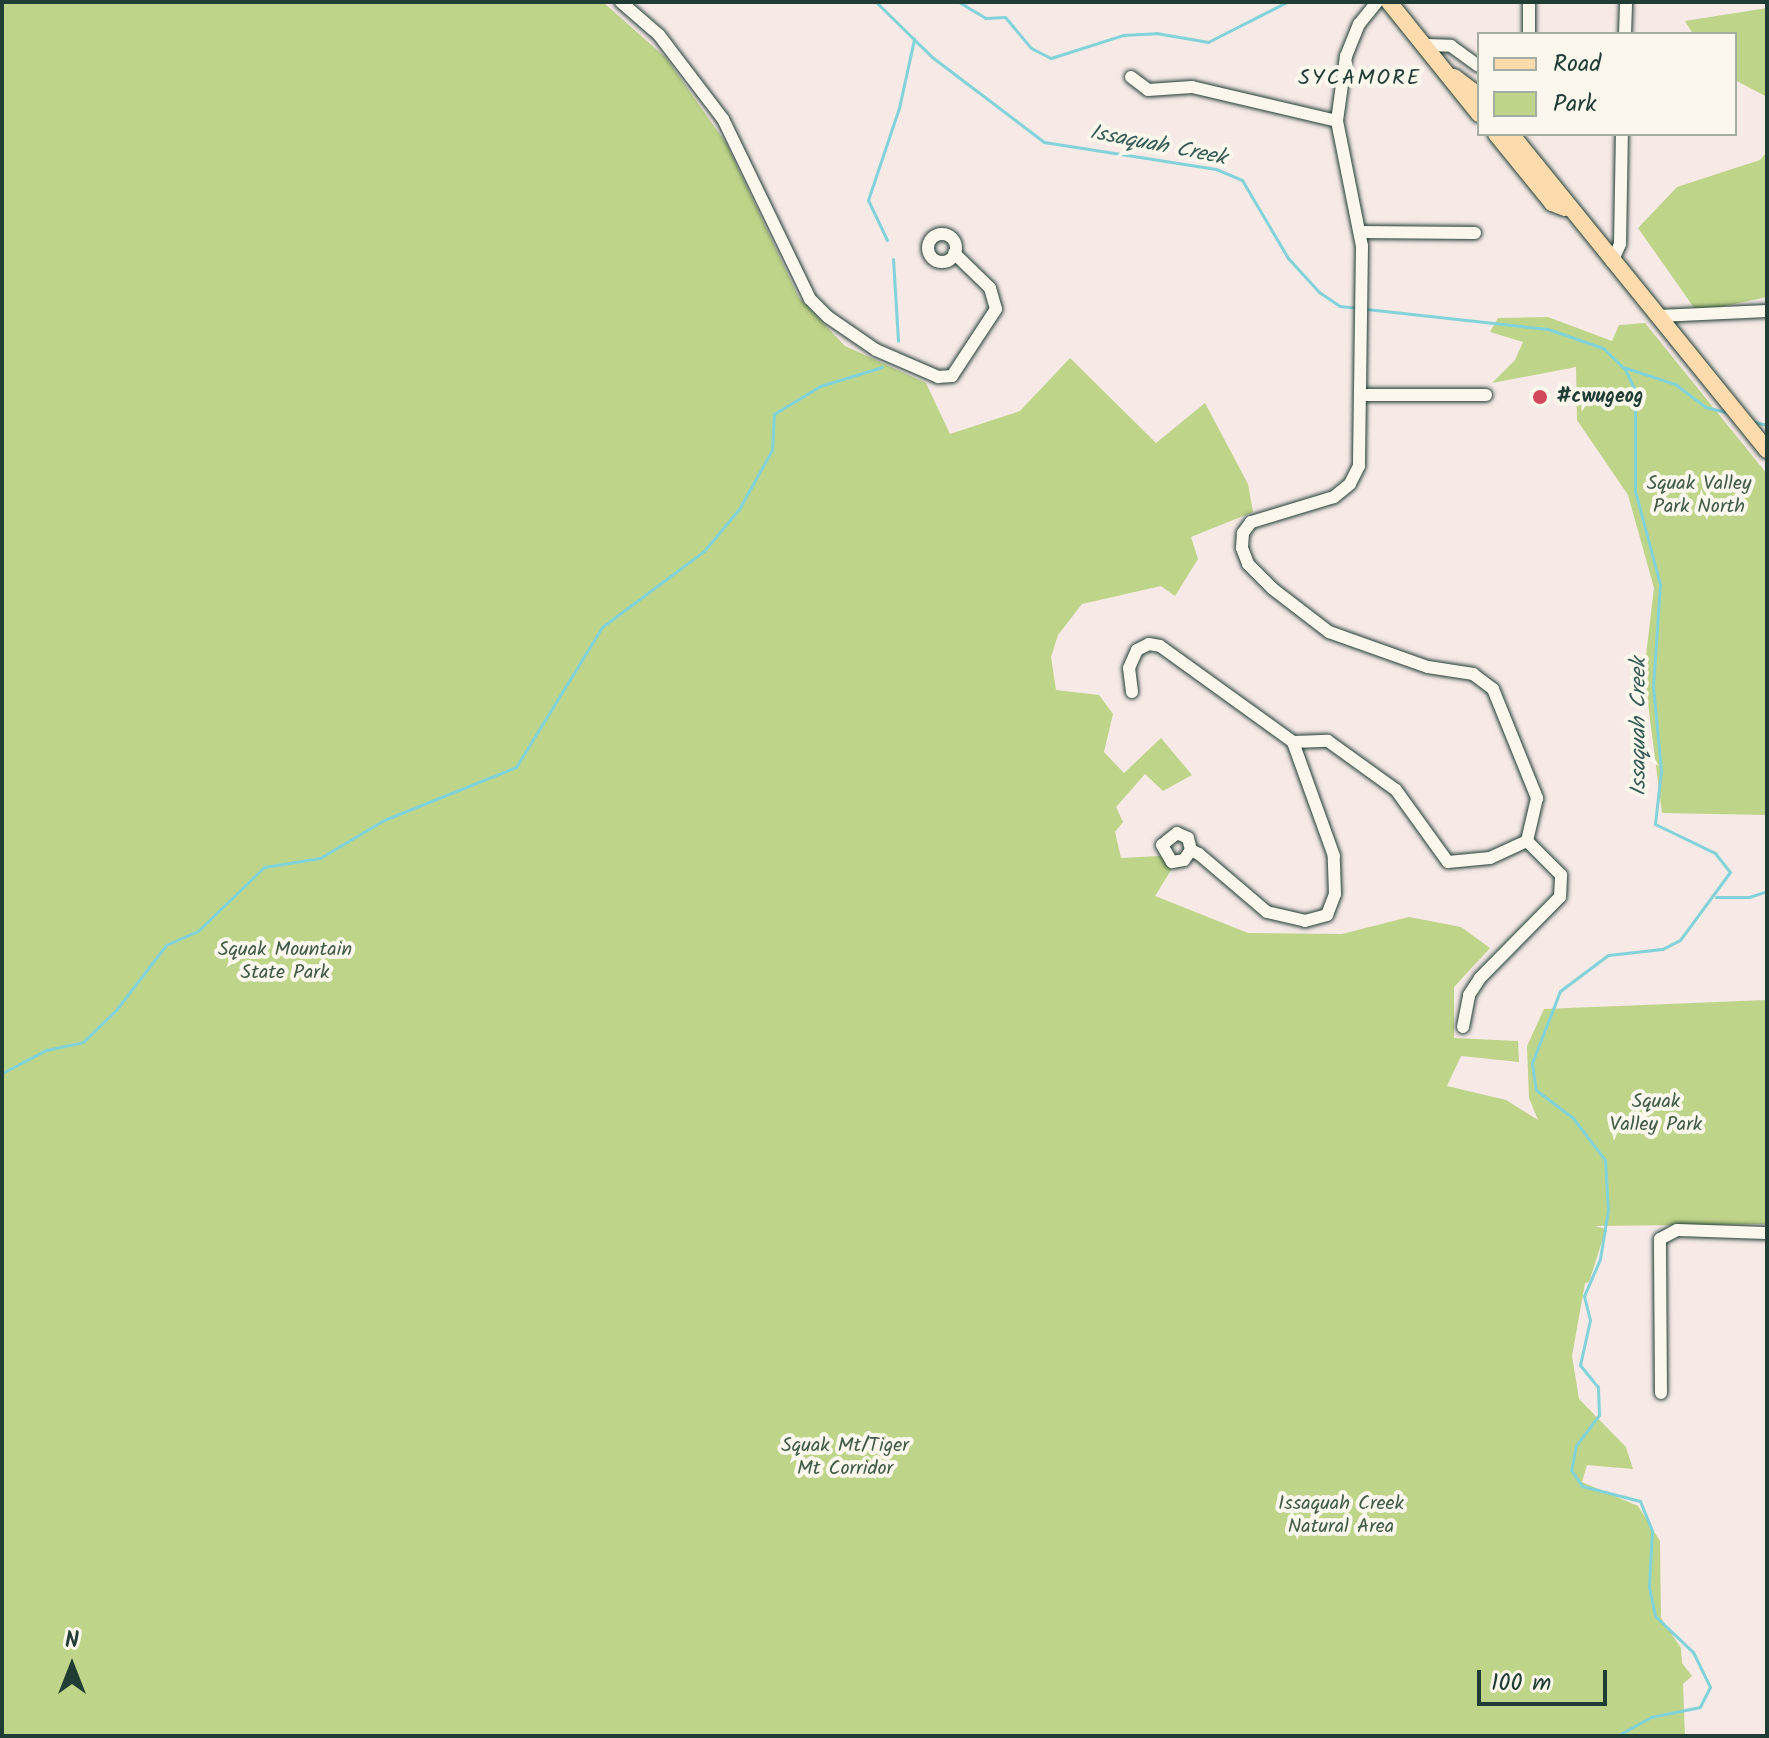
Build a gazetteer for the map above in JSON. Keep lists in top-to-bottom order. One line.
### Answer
{"districts":["SYCAMORE"],"water":["Issaquah Creek"],"parks":["Squak Valley Park North","Squak Mountain State Park","Squak Valley Park","Squak Mt/Tiger Mt Corridor","Issaquah Creek Natural Area"],"places":["#cwugeog"],"legend":["Road","Park"],"scale_bar":"100 m","north":"top"}
